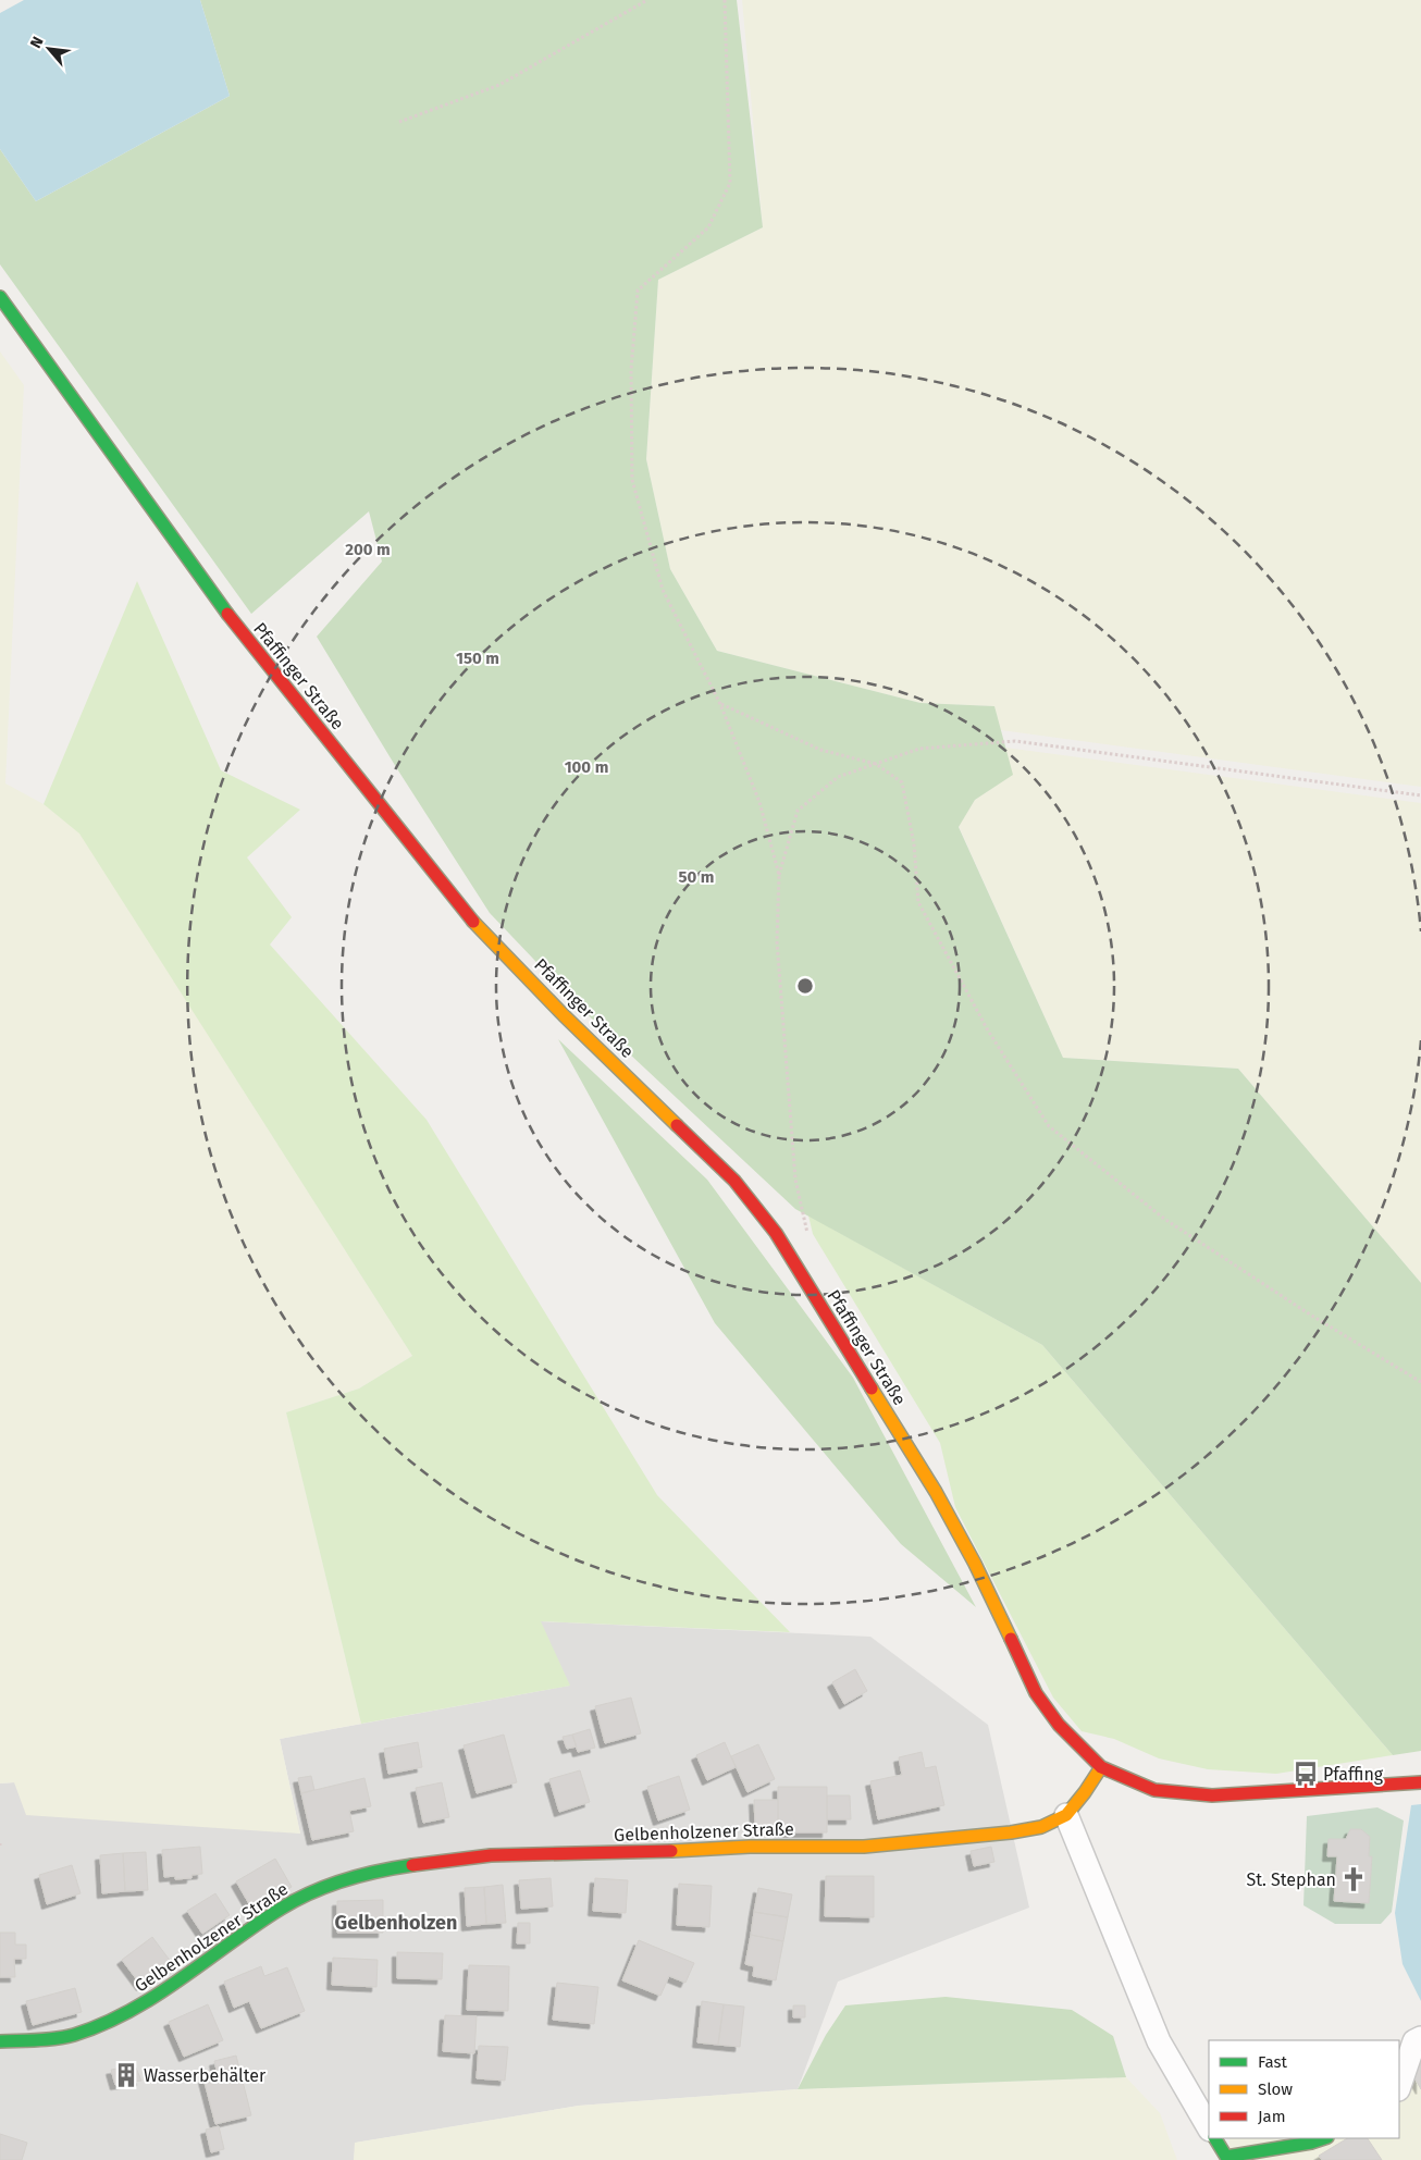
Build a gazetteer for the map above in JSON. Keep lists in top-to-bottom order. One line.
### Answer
{"streets":{"street":["Pfaffinger Straße","Gelbenholzener Straße"]},"crossings":[["Pfaffinger Straße","Gelbenholzener Straße"]],"districts":["Gelbenholzen"],"places":{"bus stop":["Pfaffing"],"church":["St. Stephan"],"building":["Wasserbehälter"]},"legend":["Fast","Slow","Jam"],"north":"top left","rings":["200 m","150 m","100 m","50 m"]}
